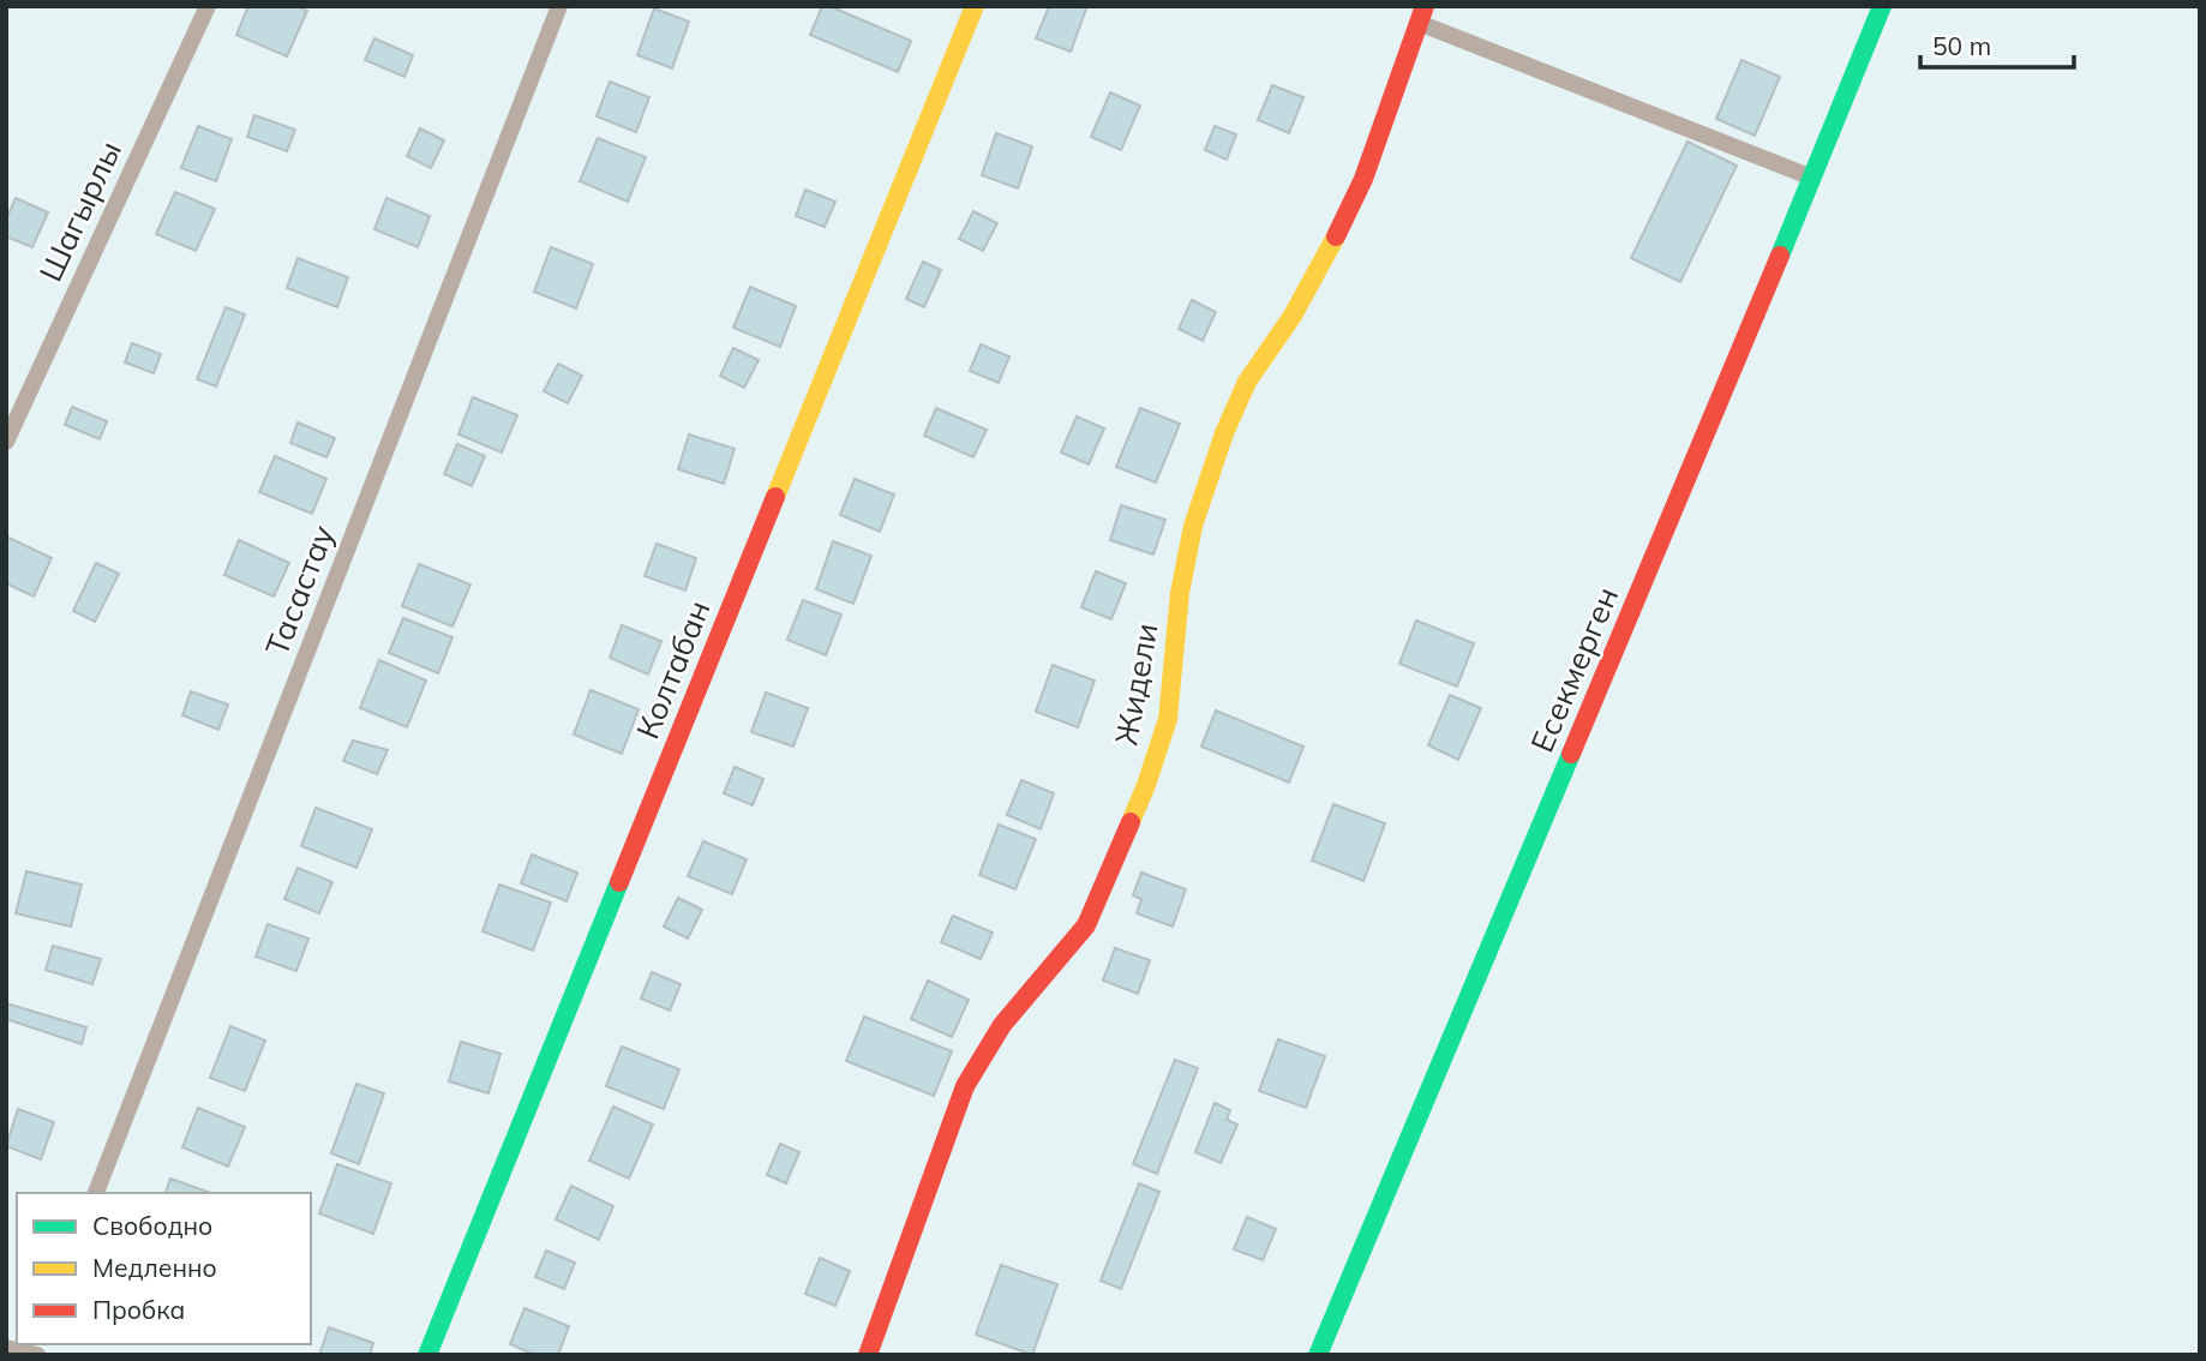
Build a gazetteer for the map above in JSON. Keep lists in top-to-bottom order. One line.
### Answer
{"streets":{"street":["Шагырлы","Тасастау","Колтабан","Eсекмерген","Жидели"]},"legend":["Свободно","Медленно","Пробка"],"scale_bar":"50 m"}
